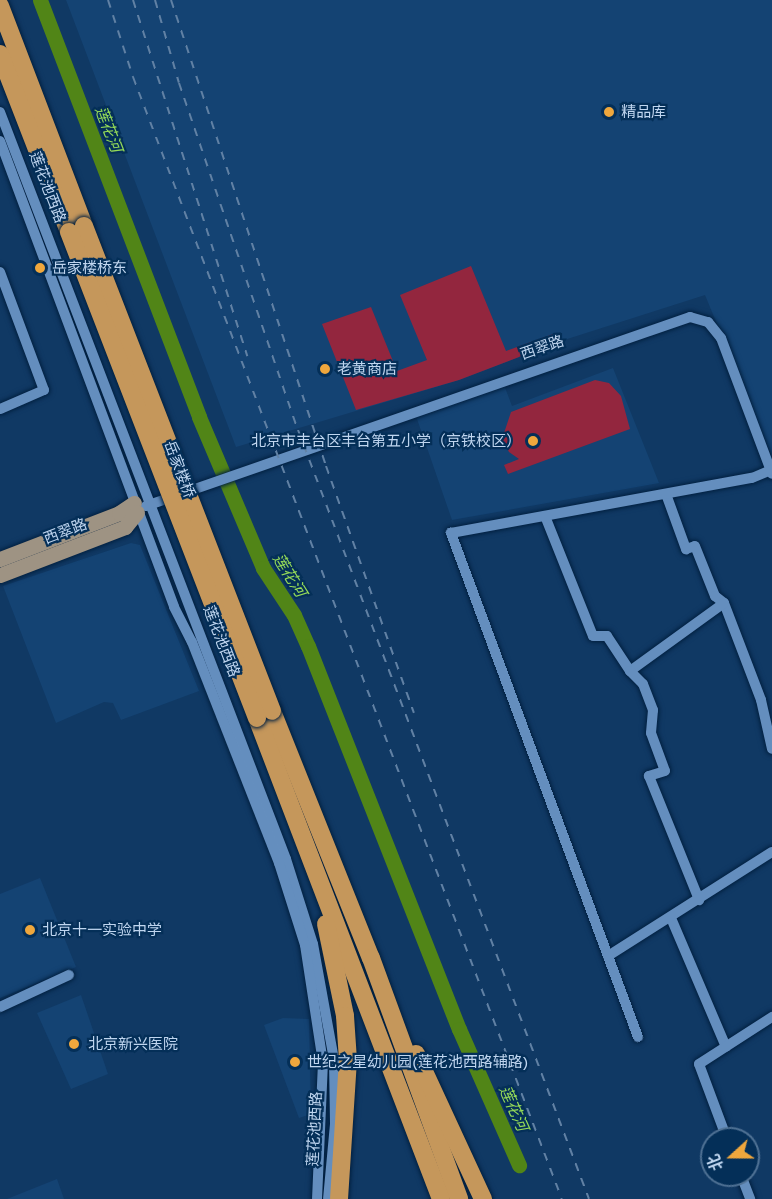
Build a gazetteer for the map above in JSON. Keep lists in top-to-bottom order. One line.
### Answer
{"streets":{"highway":["莲花池西路","岳家楼桥"],"main road":["西翠路"]},"crossings":[["莲花池西路","西翠路"],["莲花池西路","岳家楼桥"]],"water":["莲花河"],"places":["精品库","岳家楼桥东","老黄商店","北京市丰台区丰台第五小学（京铁校区）","北京十一实验中学","北京新兴医院","世纪之星幼儿园(莲花池西路辅路)"],"north":"left"}
